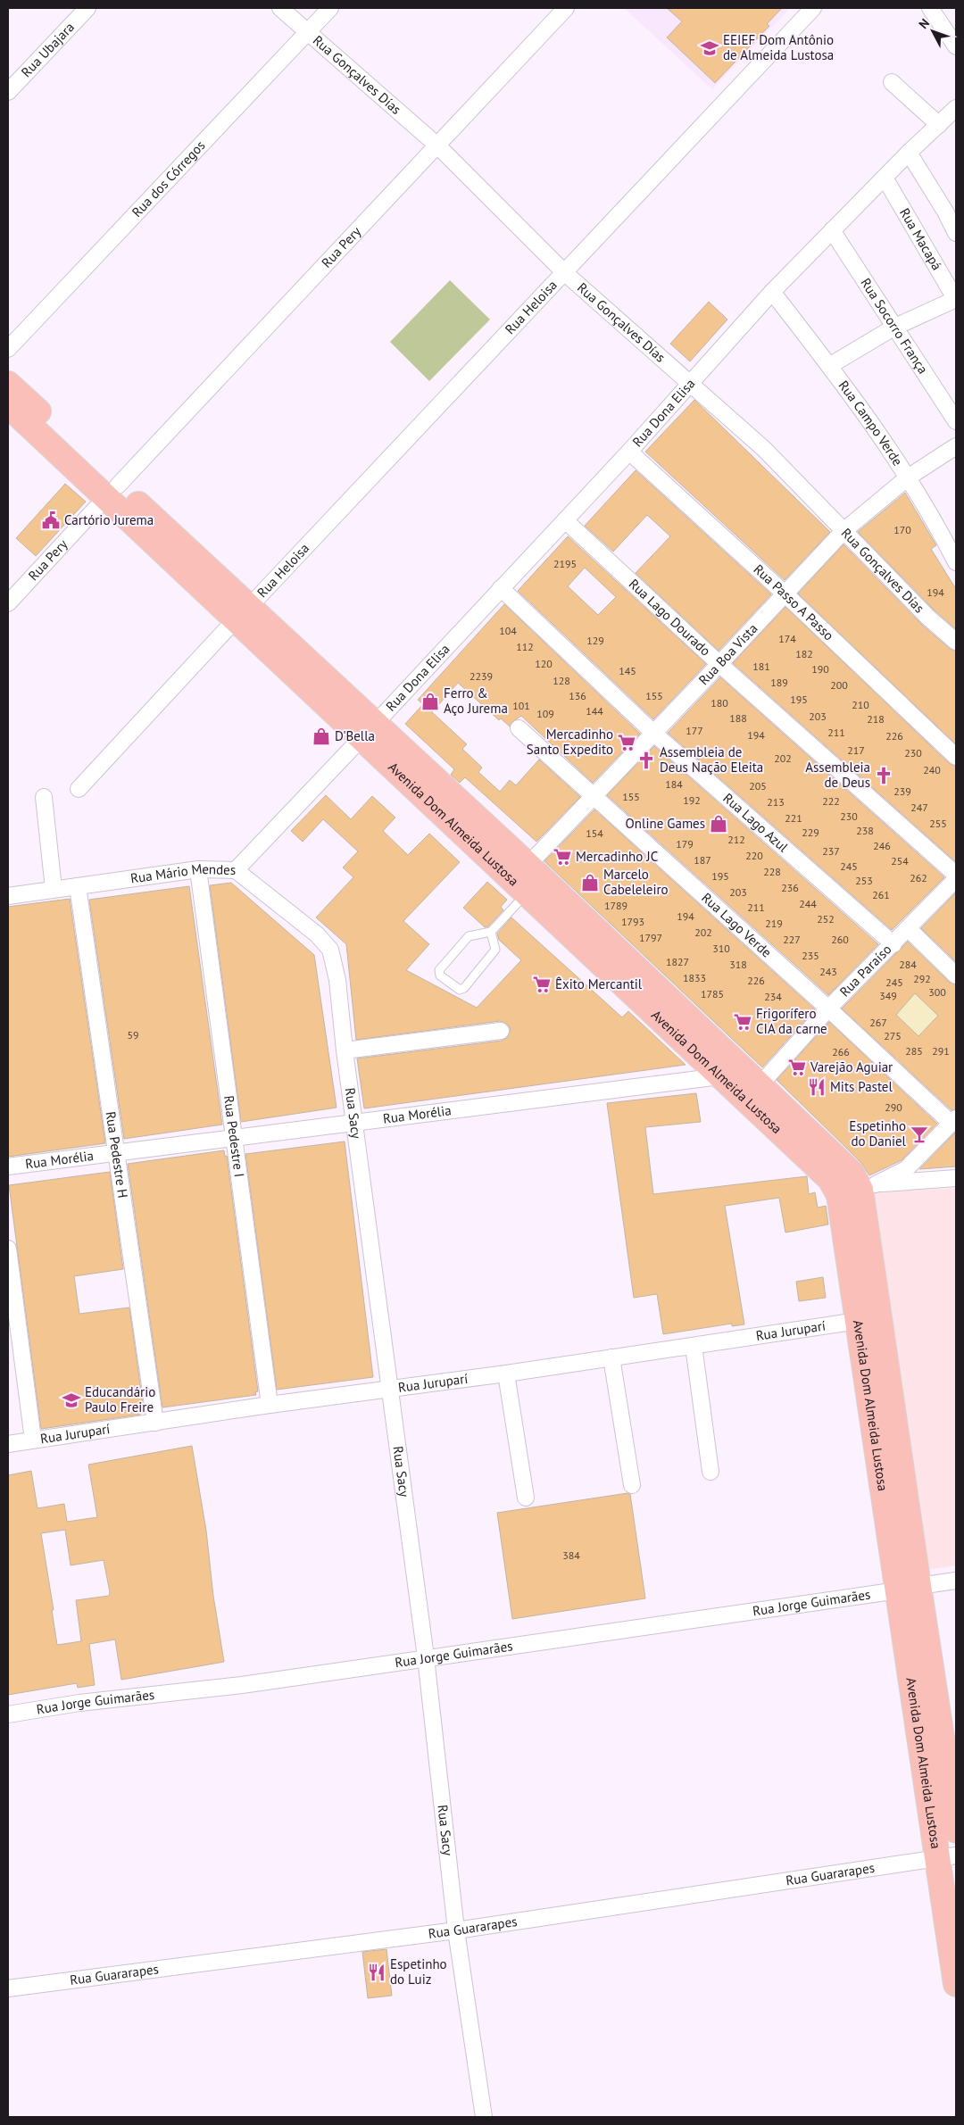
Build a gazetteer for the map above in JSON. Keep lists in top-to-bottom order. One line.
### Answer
{"streets":{"main road":["Avenida Dom Almeida Lustosa"],"street":["Rua Ubajara","Rua Gonçalves Días","Rua dos Córregos","Rua Macapá","Rua Pery","Rua Heloisa","Rua Socorro França","Rua Dona Elisa","Rua Campo Verde","Rua Passo A Passo","Rua Lago Dourado","Rua Boa Vista","Rua Lago Azul","Rua Mário Mendes","Rua Lago Verde","Rua Paraíso","Rua Sacy","Rua Morélia","Rua Pedestre I","Rua Pedestre H","Rua Juruparí","Rua Jorge Guimarães","Rua Guararapes"]},"crossings":[["Rua Gonçalves Días","Rua dos Córregos"],["Rua Gonçalves Días","Rua Pery"],["Rua Gonçalves Días","Rua Heloisa"],["Rua Gonçalves Días","Rua Dona Elisa"],["Rua Gonçalves Días","Rua Boa Vista"],["Rua Macapá","Rua Dona Elisa"],["Rua Pery","Avenida Dom Almeida Lustosa"],["Rua Heloisa","Avenida Dom Almeida Lustosa"],["Rua Socorro França","Rua Dona Elisa"],["Rua Dona Elisa","Rua Campo Verde"],["Rua Dona Elisa","Rua Passo A Passo"],["Rua Dona Elisa","Rua Lago Dourado"],["Rua Dona Elisa","Rua Lago Azul"],["Rua Dona Elisa","Avenida Dom Almeida Lustosa"],["Rua Dona Elisa","Rua Mário Mendes"],["Rua Campo Verde","Rua Boa Vista"],["Rua Passo A Passo","Rua Boa Vista"],["Rua Lago Dourado","Rua Boa Vista"],["Rua Boa Vista","Rua Lago Azul"],["Rua Boa Vista","Avenida Dom Almeida Lustosa"],["Rua Boa Vista","Rua Lago Verde"],["Rua Lago Azul","Rua Paraíso"],["Avenida Dom Almeida Lustosa","Rua Mário Mendes"],["Avenida Dom Almeida Lustosa","Rua Paraíso"],["Avenida Dom Almeida Lustosa","Rua Morélia"],["Avenida Dom Almeida Lustosa","Rua Juruparí"],["Avenida Dom Almeida Lustosa","Rua Jorge Guimarães"],["Avenida Dom Almeida Lustosa","Rua Guararapes"],["Rua Mário Mendes","Rua Sacy"],["Rua Mário Mendes","Rua Pedestre I"],["Rua Mário Mendes","Rua Pedestre H"],["Rua Lago Verde","Rua Paraíso"],["Rua Sacy","Rua Morélia"],["Rua Sacy","Rua Juruparí"],["Rua Sacy","Rua Jorge Guimarães"],["Rua Sacy","Rua Guararapes"],["Rua Morélia","Rua Pedestre I"],["Rua Morélia","Rua Pedestre H"],["Rua Pedestre I","Rua Juruparí"],["Rua Pedestre H","Rua Juruparí"]],"places":{"school or university":["EEIEF Dom Antônio de Almeida Lustosa","Educandário Paulo Freire"],"public building":["Cartório Jurema"],"shop":["Ferro & Aço Jurema","D'Bella","Online Games","Marcelo Cabeleleiro"],"supermarket":["Mercadinho Santo Expedito","Mercadinho JC","Êxito Mercantil","Frigorífero CIA da carne","Varejão Aguiar"],"church":["Assembleia de Deus Nação Eleita","Assembleia de Deus"],"restaurant":["Mits Pastel","Espetinho do Luiz"],"bar":["Espetinho do Daniel"]},"house_numbers":["170","2195","194","104","174","129","112","182","120","181","190","145","2239","128","189","200","136","155","195","180","210","101","144","109","203","188","218","177","211","194","226","217","230","202","240","184","205","239","155","192","222","213","247","230","221","255","238","229","154","212","179","246","237","220","187","254","245","228","195","262","253","236","203","261","244","1789","211","194","252","1793","219","202","1797","227","260","310","235","1827","318","284","243","1833","292","226","245","300","1785","349","234","267","59","275","285","291","266","290","384"],"north":"top left"}
